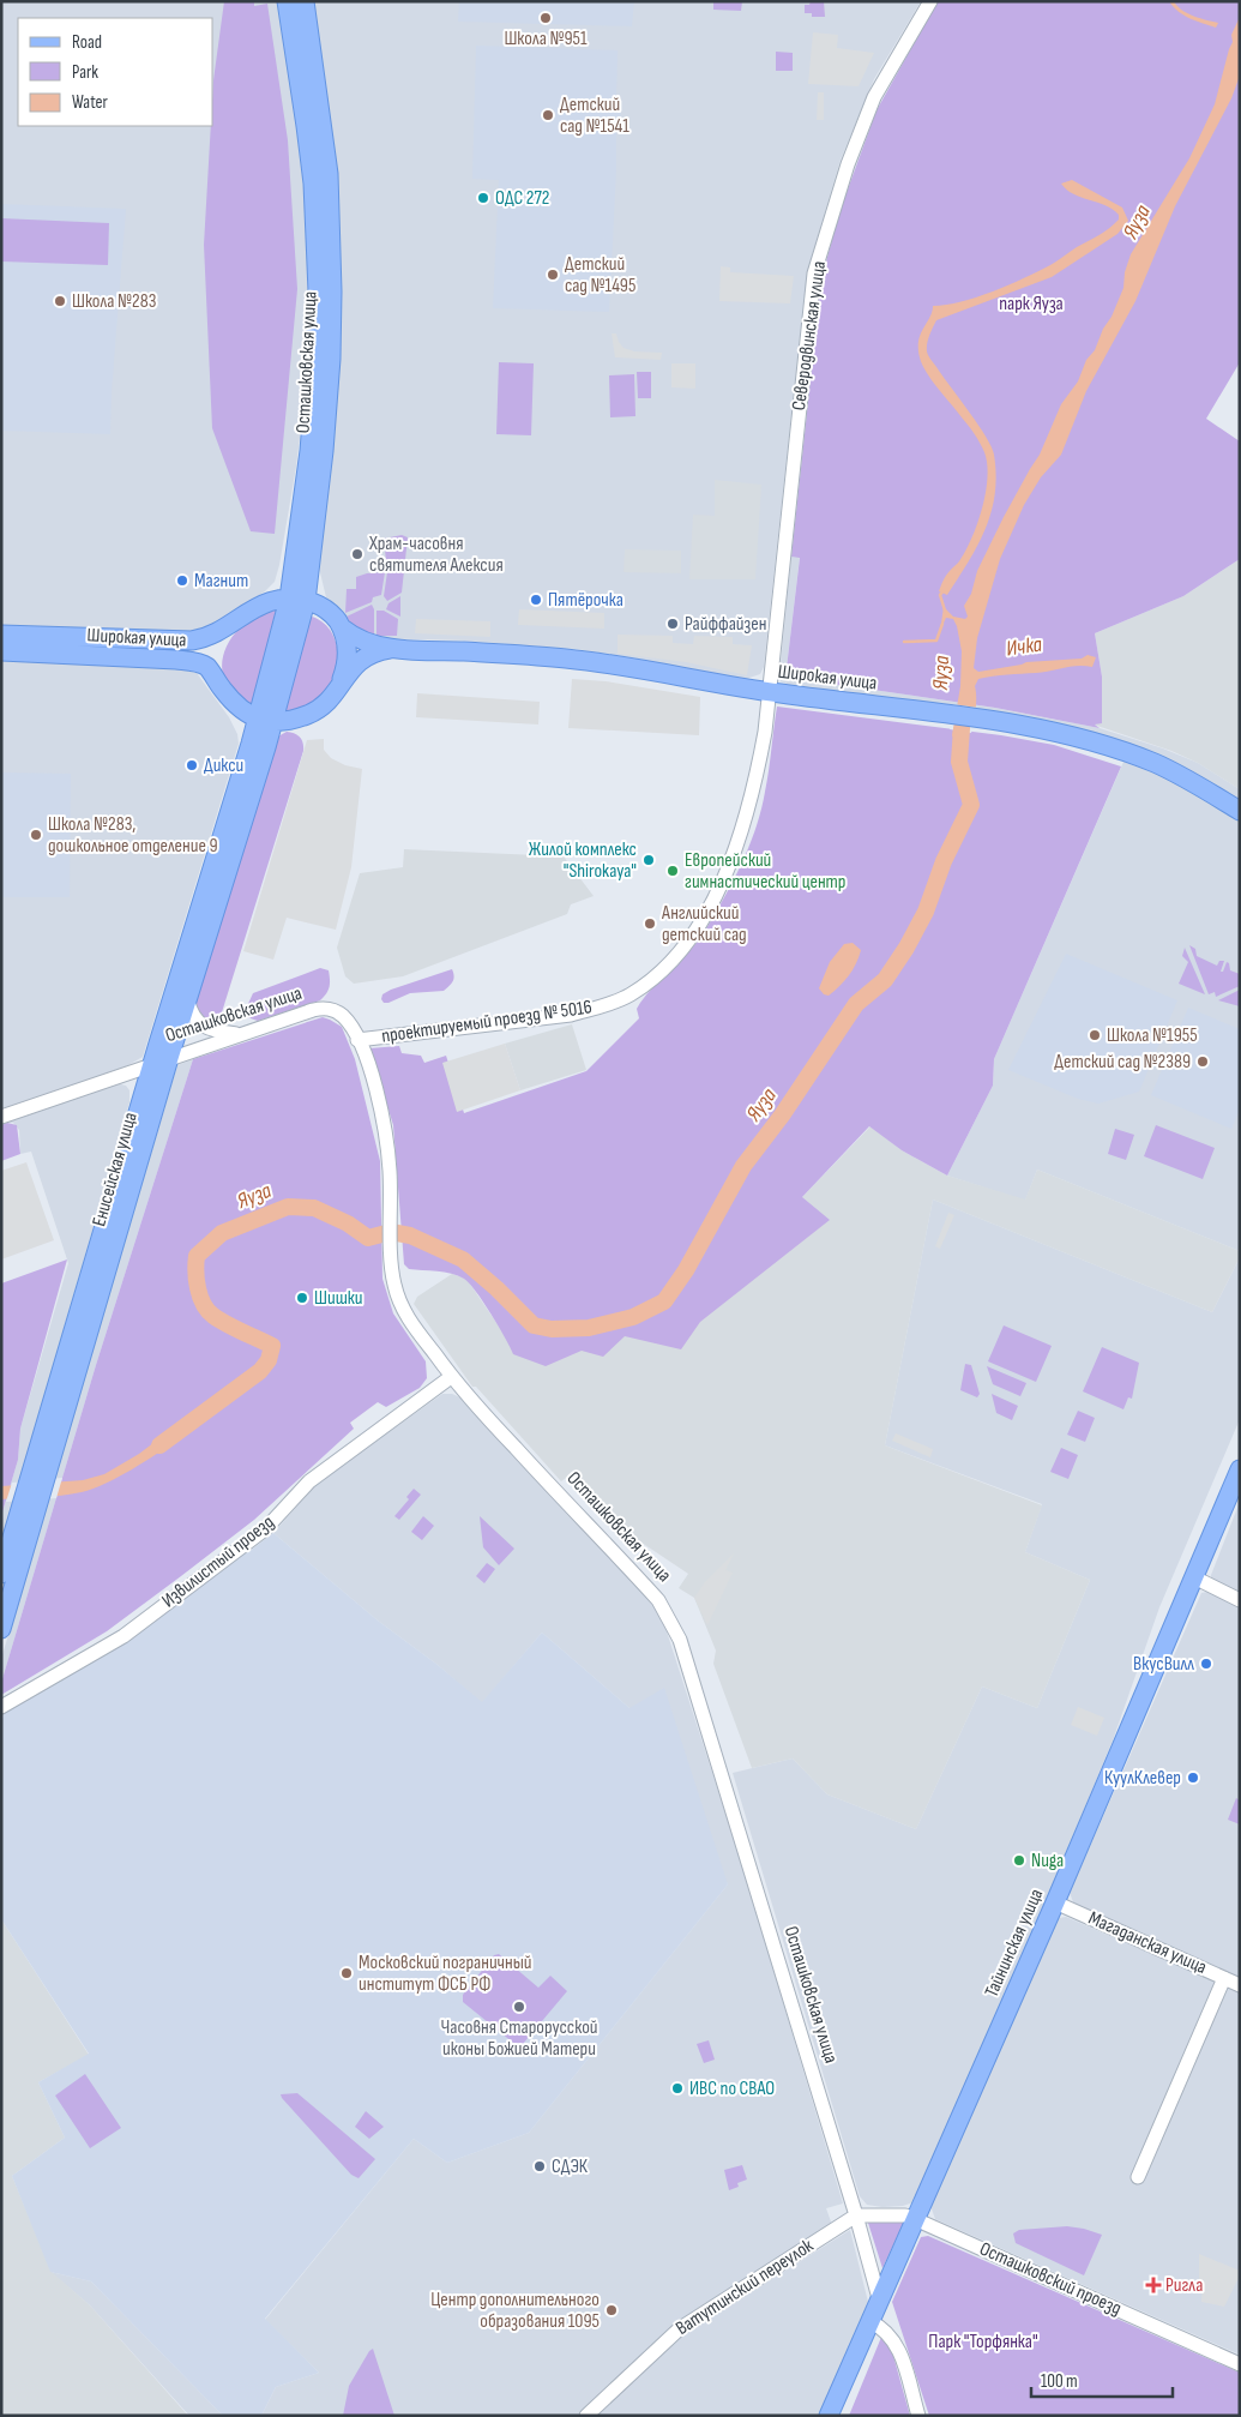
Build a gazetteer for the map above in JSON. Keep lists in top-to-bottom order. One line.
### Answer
{"streets":{"main road":["Осташковская улица","Широкая улица","Енисейская улица","Тайнинская улица"],"street":["Северодвинская улица","проектируемый проезд № 5016","Извилистый проезд","Магаданская улица","Осташковский проезд","Ватутинский переулок"]},"crossings":[["Северодвинская улица","Широкая улица"],["Северодвинская улица","проектируемый проезд № 5016"],["Осташковская улица","Широкая улица"],["Осташковская улица","проектируемый проезд № 5016"],["Осташковская улица","Енисейская улица"],["Осташковская улица","Извилистый проезд"],["Осташковская улица","Тайнинская улица"],["Осташковская улица","Осташковский проезд"],["Осташковская улица","Ватутинский переулок"],["Широкая улица","проектируемый проезд № 5016"],["Широкая улица","Енисейская улица"],["Тайнинская улица","Магаданская улица"],["Тайнинская улица","Осташковский проезд"],["Осташковский проезд","Ватутинский переулок"]],"water":["Яуза","Ичка"],"parks":["парк Яуза","Парк \"Торфянка\""],"places":{"other":["Школа №951","Детский сад №1541","ОДС 272","Детский сад №1495","Школа №283","Храм-часовня святителя Алексия","Магнит","Пятёрочка","Райффайзен","Дикси","Школа №283, дошкольное отделение 9","Жилой комплекс \"Shirokaya\"","Европейский гимнастический центр","Английский детский сад","Школа №1955","Детский сад №2389","Шишки","ВкусВилл","КуулКлевер","Nuga","Московский пограничный институт ФСБ РФ","Часовня Старорусской иконы Божией Матери","ИВС по СВАО","СДЭК","Центр дополнительного образования 1095"],"health":["Ригла"]},"legend":["Road","Park","Water"],"scale_bar":"100 m"}
